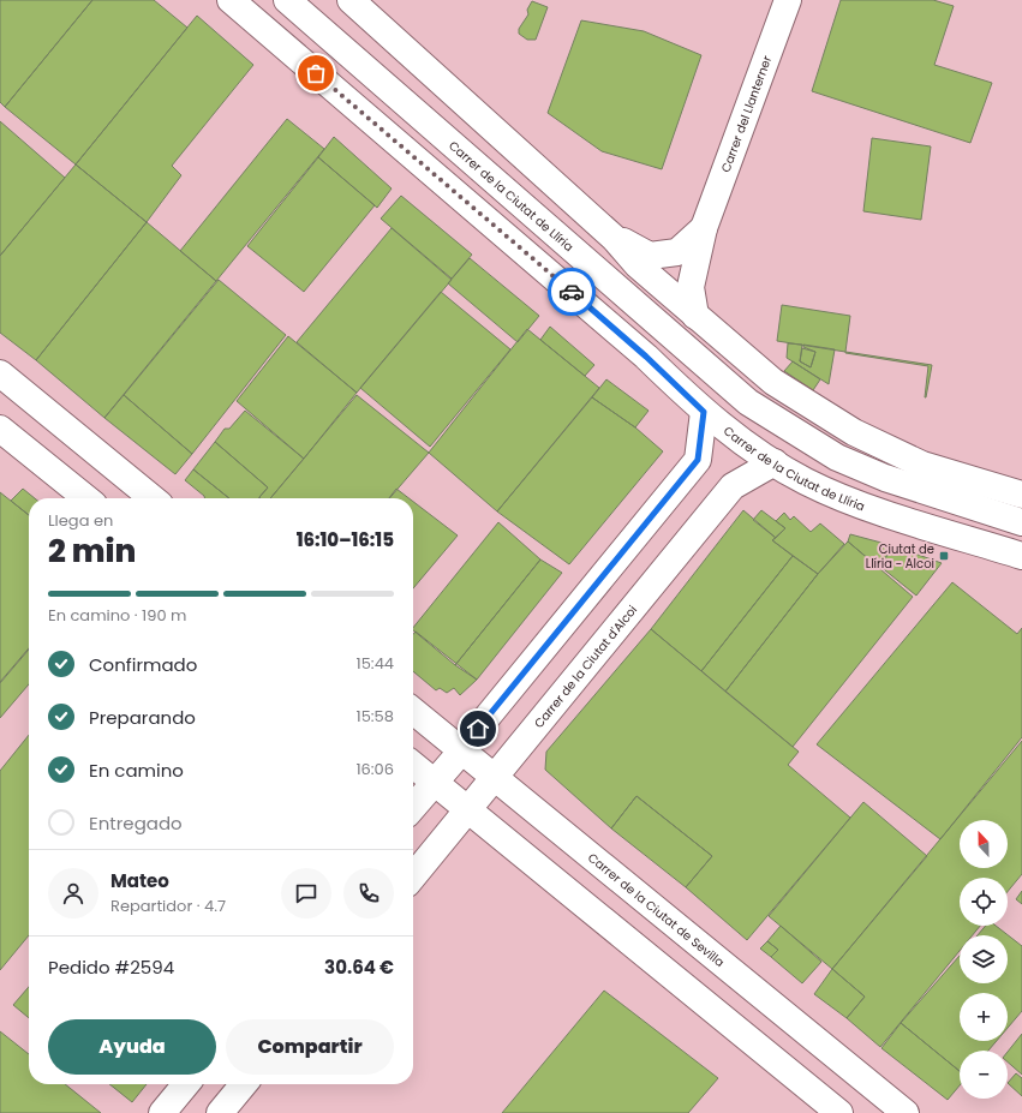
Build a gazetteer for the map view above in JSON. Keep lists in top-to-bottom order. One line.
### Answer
{"streets":{"street":["Carrer del Llanterner","Carrer de la Ciutat de Llíria","Carrer de la Ciutat d'Alcoi","Carrer de la Ciutat de Sevilla"]},"crossings":[["Carrer de la Ciutat de Llíria","Carrer de la Ciutat d'Alcoi"],["Carrer de la Ciutat d'Alcoi","Carrer de la Ciutat de Sevilla"]],"places":{"transit":["Ciutat de Llíria - Alcoi"]},"north":"top","page":{"heading":["2 min","Llega en","16:10–16:15"],"panel":["Mateo","Repartidor · 4.7","Pedido #2594","30.64 €"],"bar":"En camino · 190 m","list":[["Confirmado","15:44"],["Preparando","15:58"],["En camino","16:06"],"Entregado"],"map_buttons":["+","−"],"buttons":["Ayuda","Compartir"]}}
